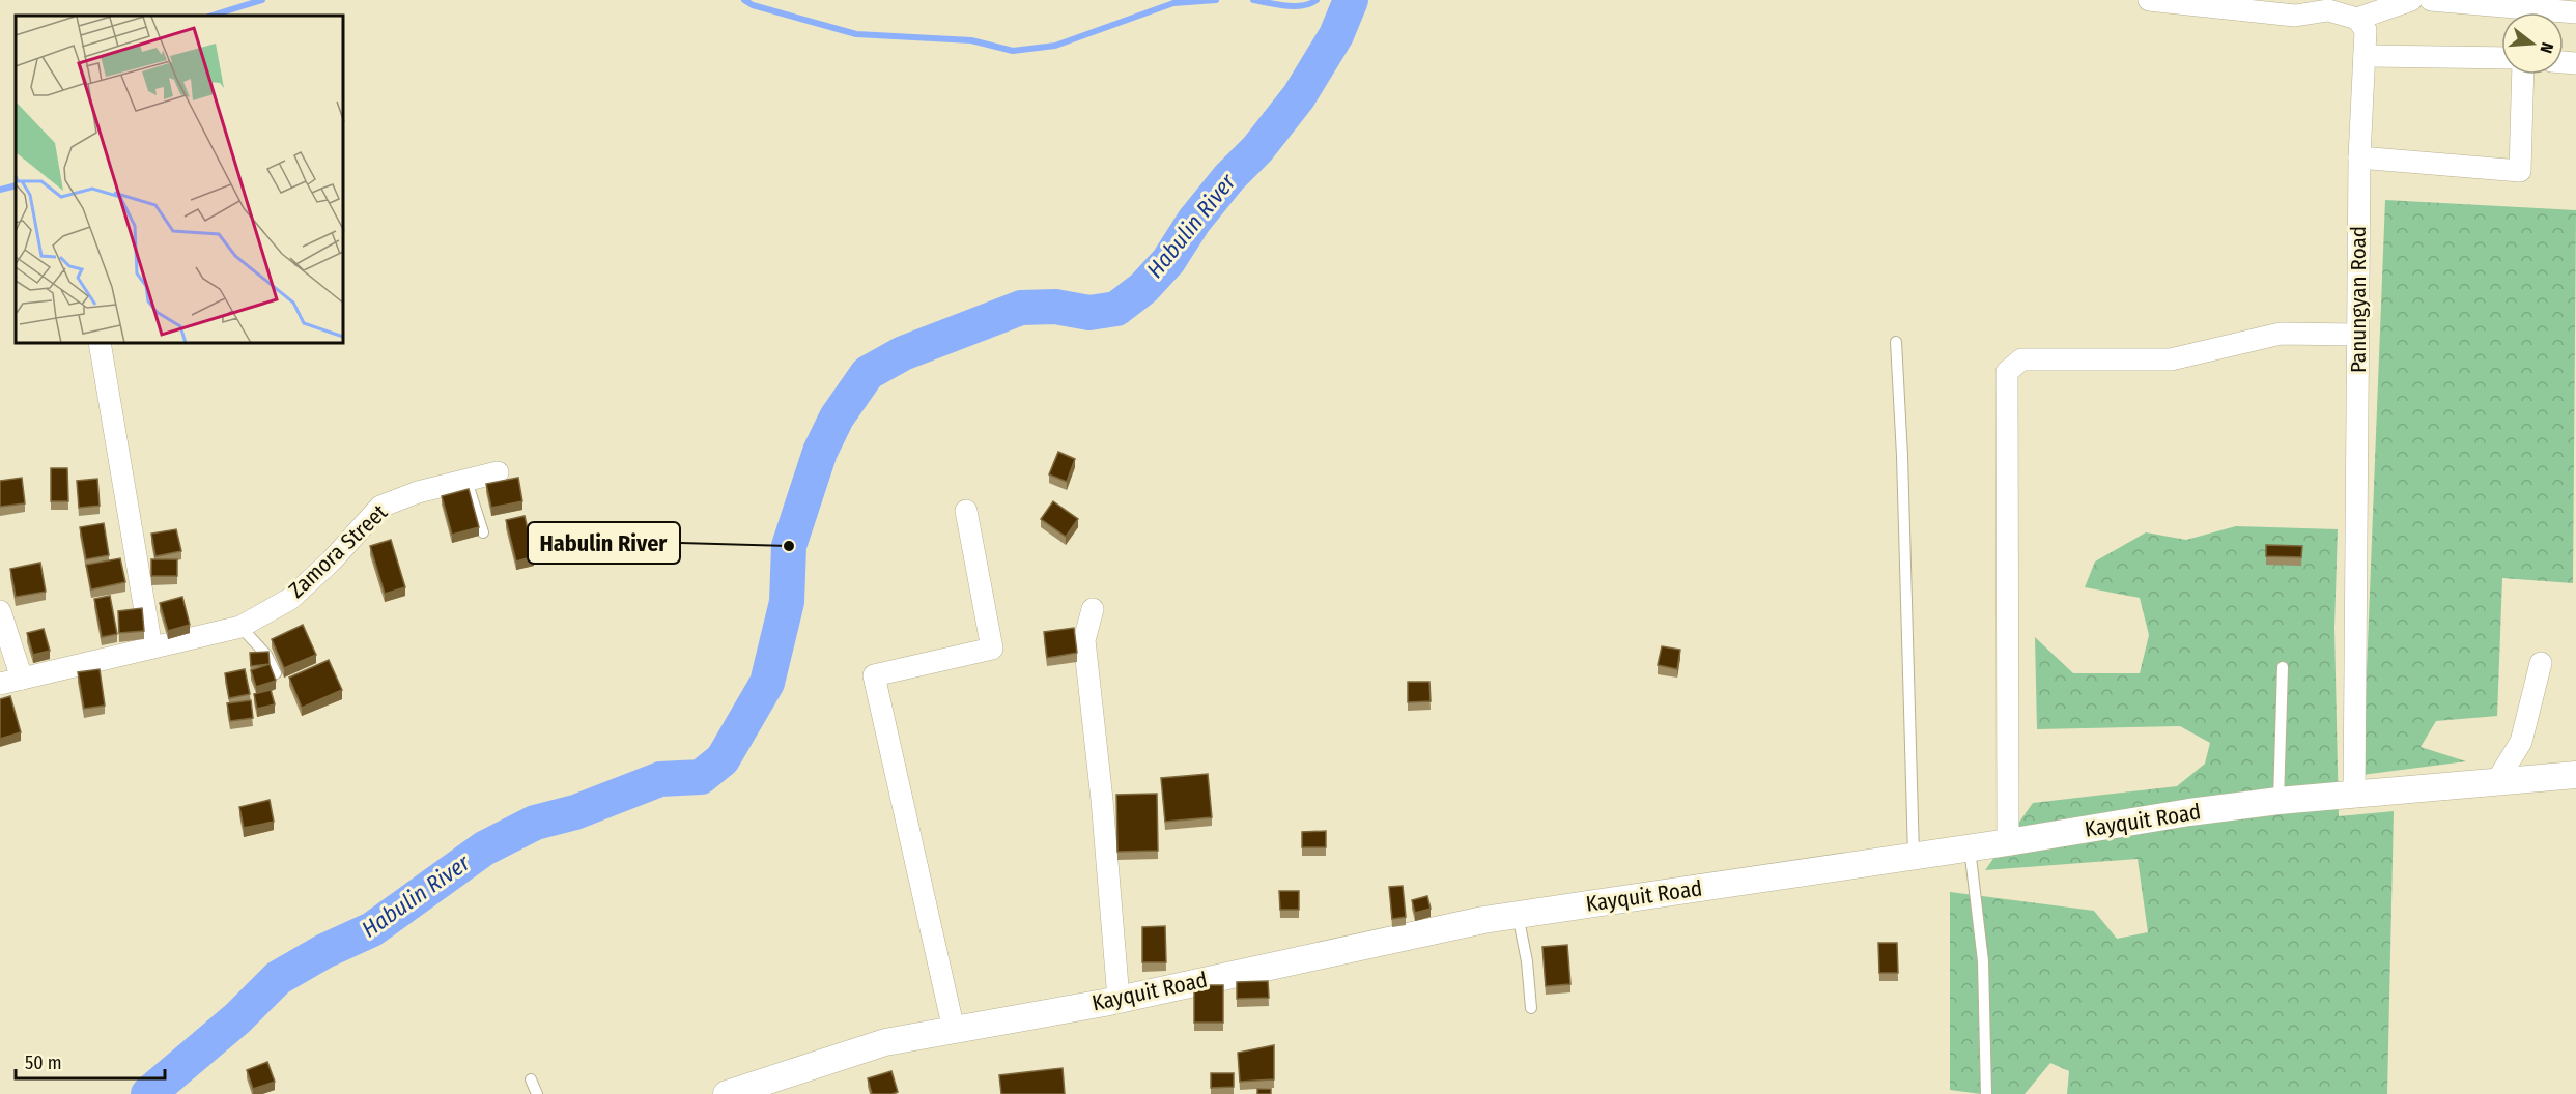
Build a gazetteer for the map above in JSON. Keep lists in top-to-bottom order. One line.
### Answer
{"streets":{"street":["Panungyan Road","Zamora Street","Kayquit Road"]},"crossings":[["Panungyan Road","Kayquit Road"]],"water":["Habulin River"],"places":["Habulin River"],"scale_bar":"50 m","north":"right"}
